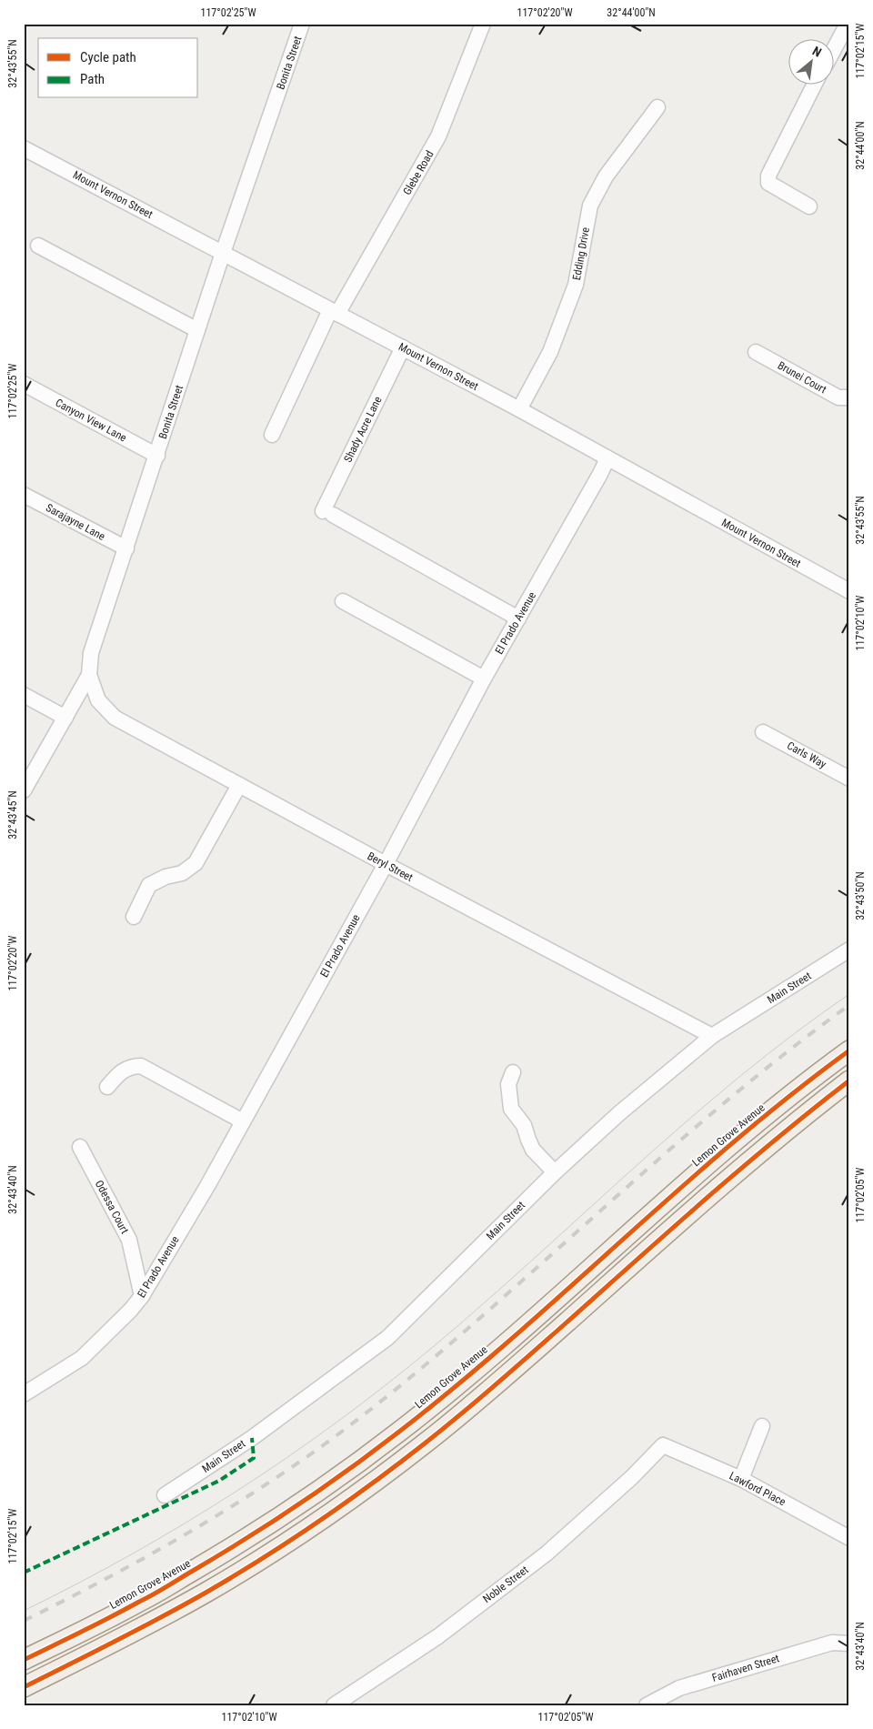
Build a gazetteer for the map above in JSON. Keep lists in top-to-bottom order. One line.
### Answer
{"streets":{"main road":["Lemon Grove Avenue"],"street":["Bonita Street","Glebe Road","Mount Vernon Street","Edding Drive","Brunei Court","Canyon View Lane","Shady Acre Lane","Sarajayne Lane","El Prado Avenue","Carls Way","Beryl Street","Main Street","Odessa Court","Lawford Place","Noble Street","Fairhaven Street"]},"crossings":[["Bonita Street","Mount Vernon Street"],["Bonita Street","Canyon View Lane"],["Bonita Street","Sarajayne Lane"],["Bonita Street","Beryl Street"],["Glebe Road","Mount Vernon Street"],["Mount Vernon Street","Edding Drive"],["Mount Vernon Street","Shady Acre Lane"],["Mount Vernon Street","El Prado Avenue"],["Shady Acre Lane","El Prado Avenue"],["El Prado Avenue","Beryl Street"],["El Prado Avenue","Odessa Court"],["Beryl Street","Main Street"],["Lawford Place","Noble Street"]],"legend":["Cycle path","Path"],"north":"top right","coordinates":["117°02'25\"W","117°02'20\"W","32°44'00\"N","117°02'15\"W","32°43'55\"N","117°02'10\"W","32°43'45\"N","32°43'50\"N","32°43'40\"N","117°02'05\"W"]}
